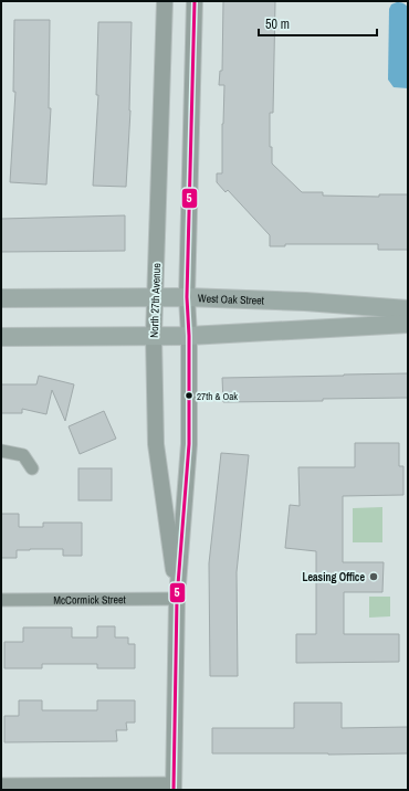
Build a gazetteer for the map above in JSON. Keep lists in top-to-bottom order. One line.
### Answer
{"streets":{"main road":["West Oak Street"],"street":["North 27th Avenue","McCormick Street"]},"crossings":[["West Oak Street","North 27th Avenue"],["North 27th Avenue","McCormick Street"]],"places":["27th & Oak","Leasing Office"],"lines":["transit line 5"],"scale_bar":"50 m"}
